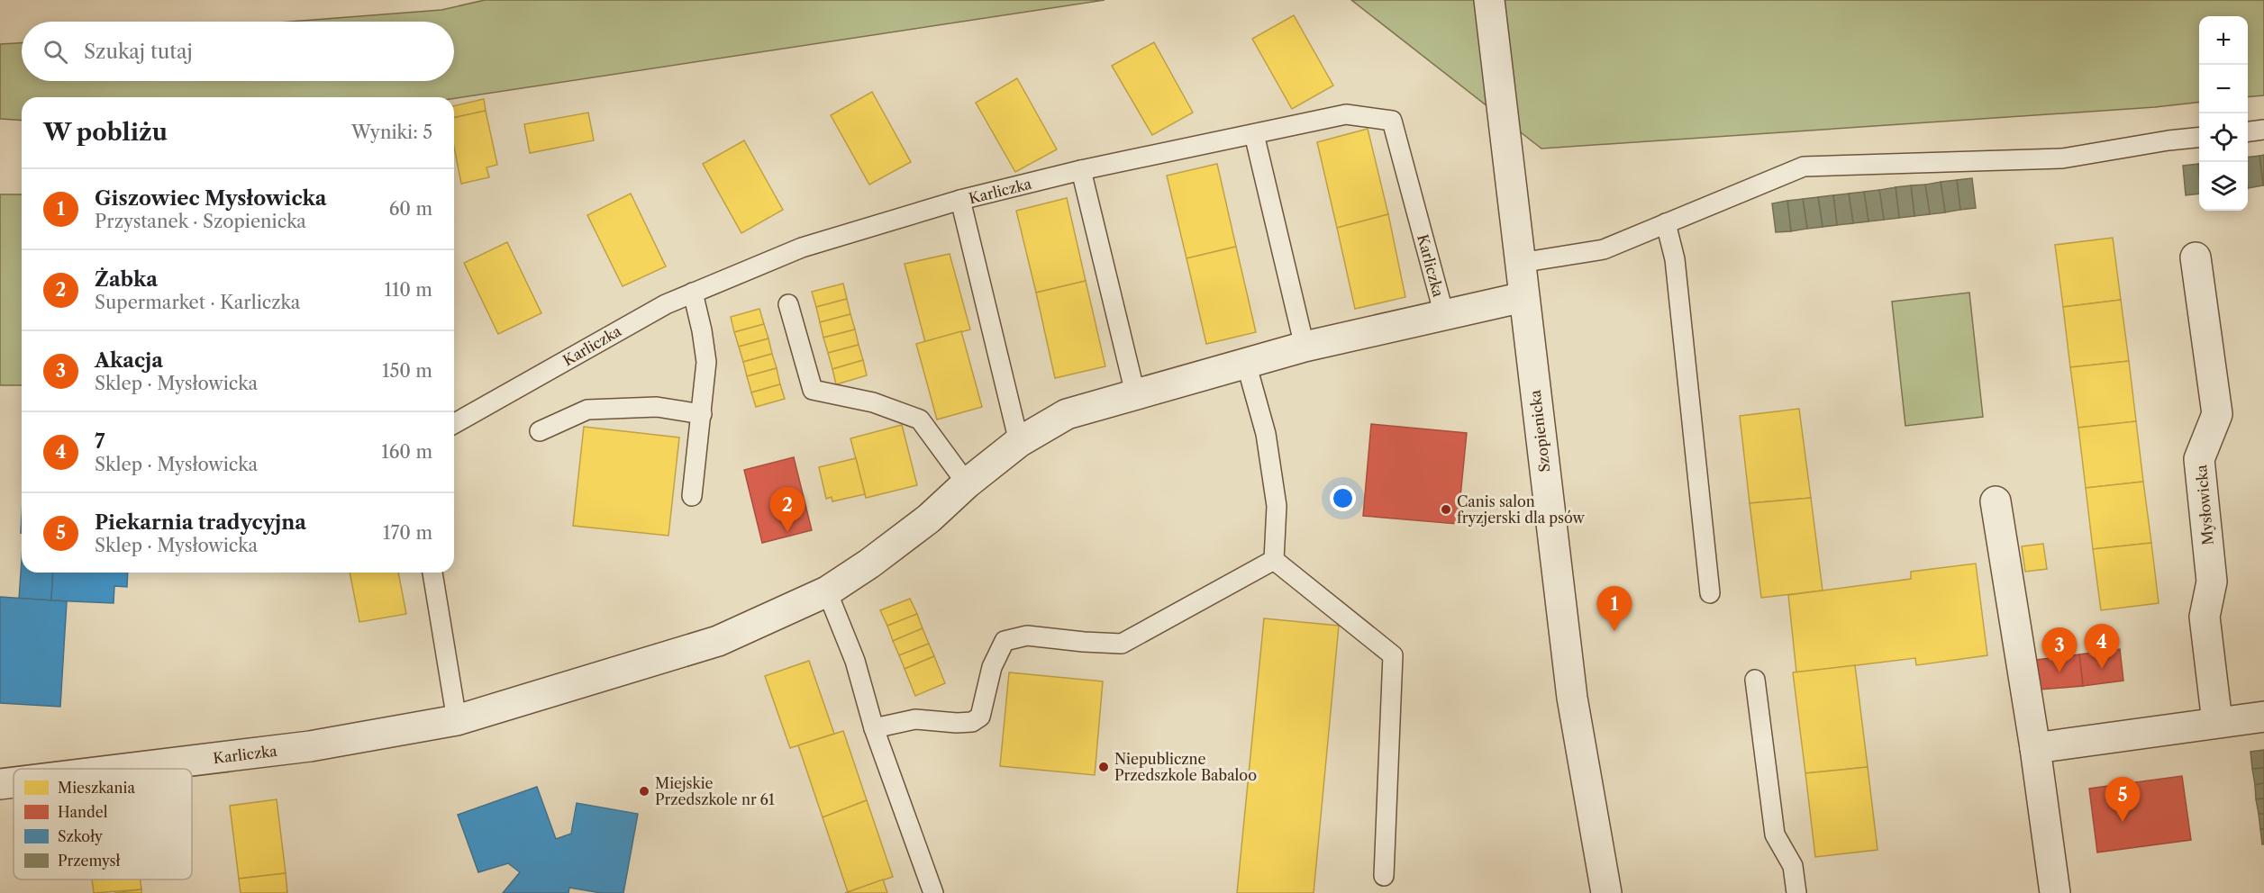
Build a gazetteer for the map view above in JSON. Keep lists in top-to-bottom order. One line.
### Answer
{"streets":{"street":["Karliczka","Szopienicka","Mysłowicka"]},"crossings":[["Karliczka","Szopienicka"]],"places":["Canis salon fryzjerski dla psów","Niepubliczne Przedszkole Babaloo","Miejskie Przedszkole nr 61"],"legend":["Mieszkania","Handel","Szkoły","Przemysł"],"page":{"map_buttons":["+","−"],"search":"Szukaj tutaj","heading":["W pobliżu","Wyniki: 5"],"list":[{"mark":"1","name":"Giszowiec Mysłowicka","note":"Przystanek · Szopienicka","value":"60 m"},{"mark":"2","name":"Żabka","note":"Supermarket · Karliczka","value":"110 m"},{"mark":"3","name":"Akacja","note":"Sklep · Mysłowicka","value":"150 m"},{"mark":"4","name":"7","note":"Sklep · Mysłowicka","value":"160 m"},{"mark":"5","name":"Piekarnia tradycyjna","note":"Sklep · Mysłowicka","value":"170 m"}],"pins":["2","1","4","3","5"]}}
